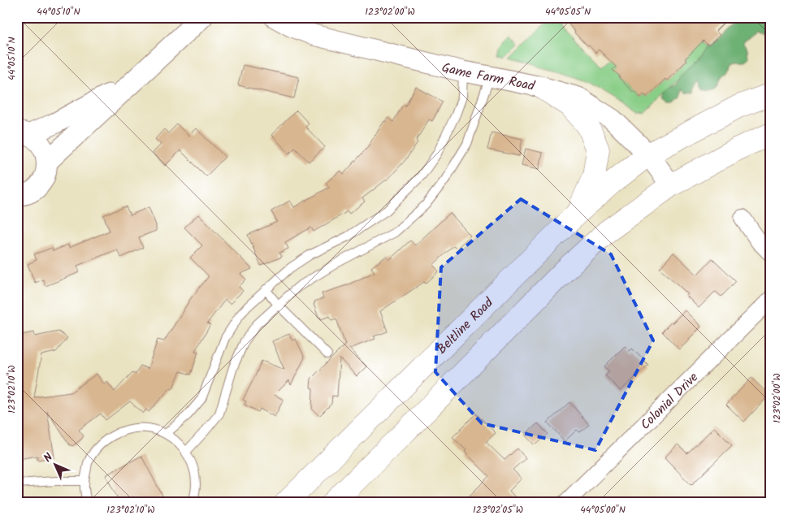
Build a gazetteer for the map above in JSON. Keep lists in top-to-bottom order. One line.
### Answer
{"streets":{"main road":["Beltline Road"],"street":["Game Farm Road","Colonial Drive"]},"crossings":[["Game Farm Road","Beltline Road"]],"north":"top left","coordinates":["44°05'10\"N","123°02'00\"W","44°05'05\"N","123°02'10\"W","123°02'05\"W","44°05'00\"N"]}
